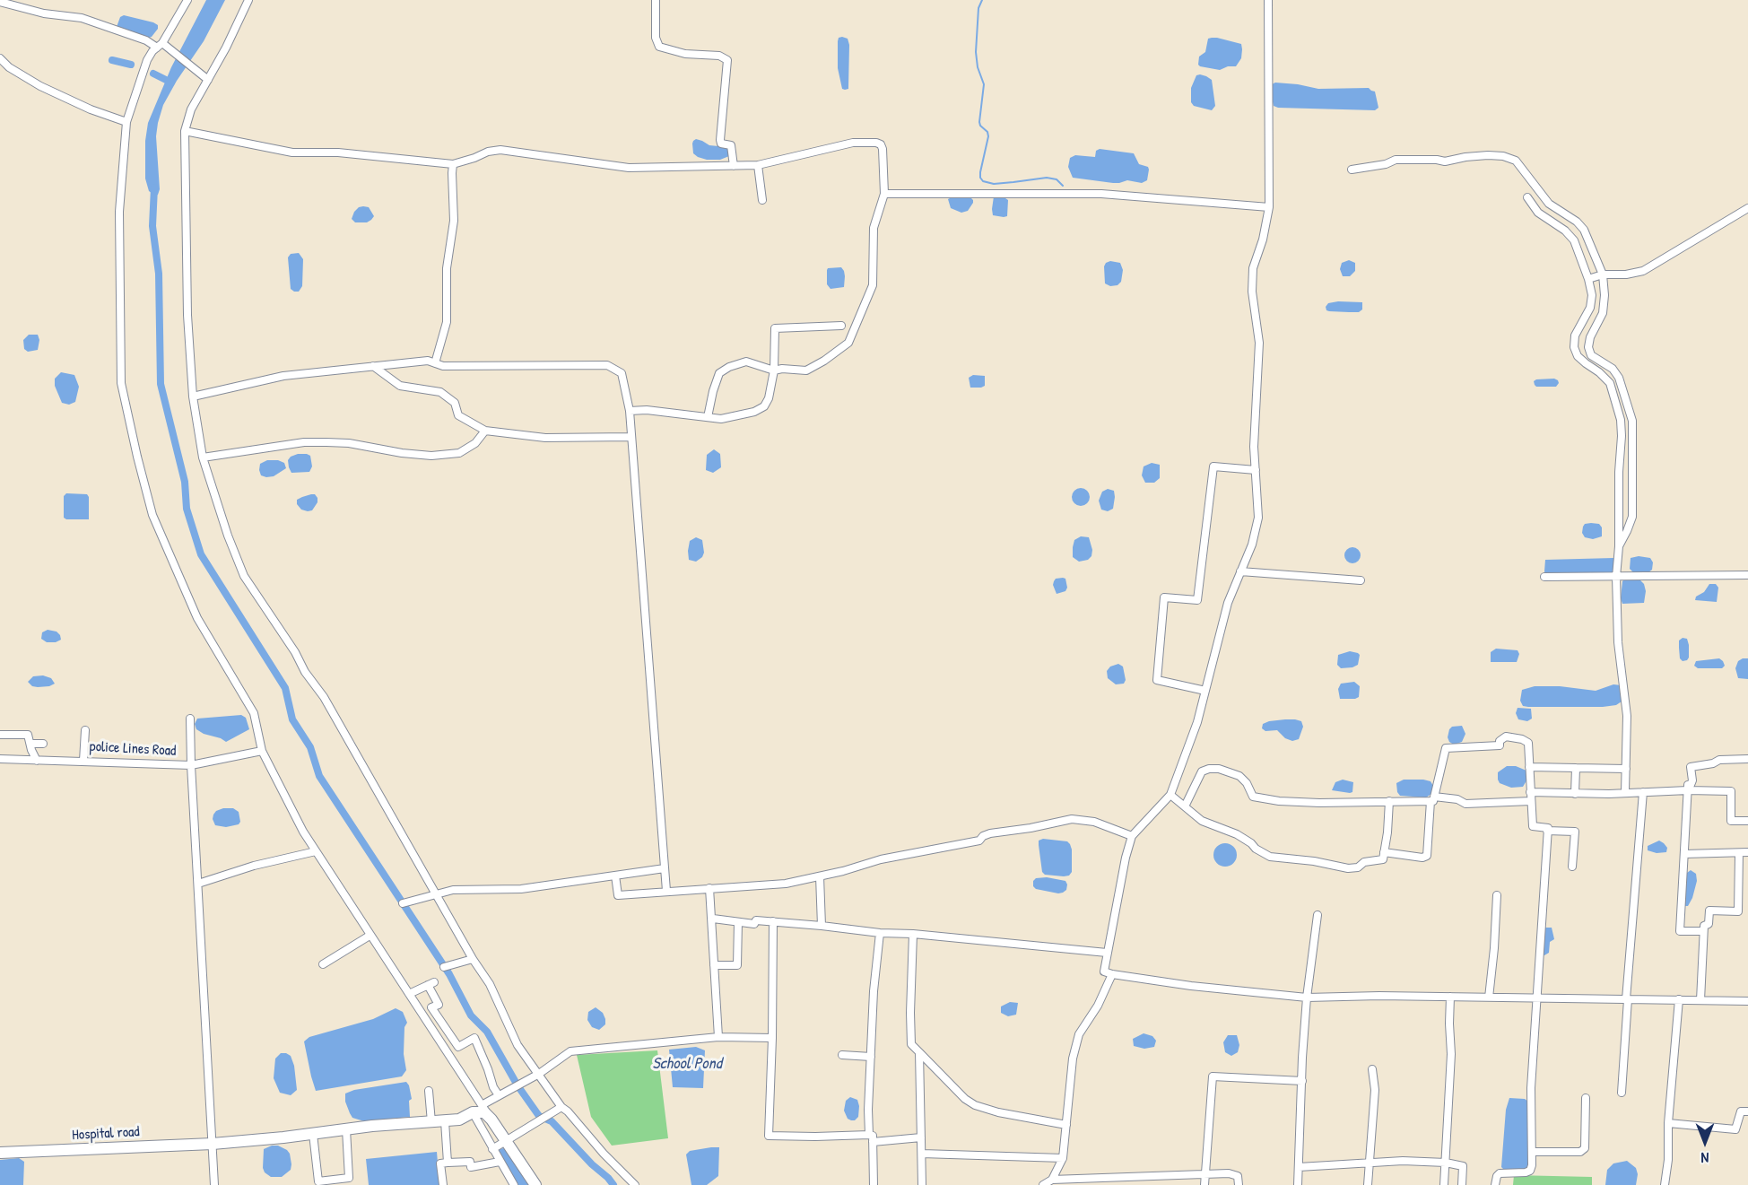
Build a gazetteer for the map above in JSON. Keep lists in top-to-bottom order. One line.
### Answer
{"streets":{"street":["police Lines Road","Hospital road"]},"water":["School Pond"],"north":"bottom"}
